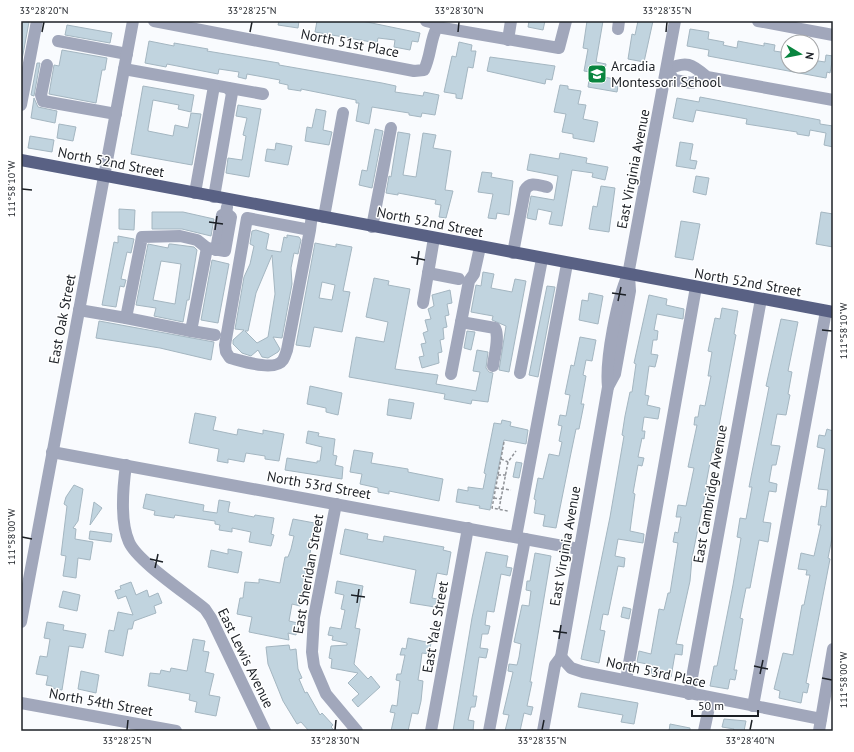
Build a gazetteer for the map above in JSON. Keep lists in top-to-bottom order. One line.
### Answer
{"streets":{"main road":["North 52nd Street"],"street":["North 51st Place","East Virginia Avenue","East Oak Street","North 53rd Street","East Cambridge Avenue","East Sheridan Street","East Yale Street","East Lewis Avenue","North 53rd Place","North 54th Street"]},"crossings":[["North 52nd Street","East Virginia Avenue"],["North 52nd Street","East Oak Street"],["North 52nd Street","East Cambridge Avenue"],["East Virginia Avenue","North 53rd Street"],["East Virginia Avenue","North 53rd Place"],["East Oak Street","North 53rd Street"],["North 53rd Street","East Sheridan Street"],["North 53rd Street","East Yale Street"],["North 53rd Street","East Lewis Avenue"],["East Cambridge Avenue","North 53rd Place"]],"places":{"school or university":["Arcadia Montessori School"]},"scale_bar":"50 m","north":"right","coordinates":["33°28'20\"N","33°28'25\"N","33°28'30\"N","33°28'35\"N","111°58'10\"W","111°58'00\"W","33°28'40\"N"]}
